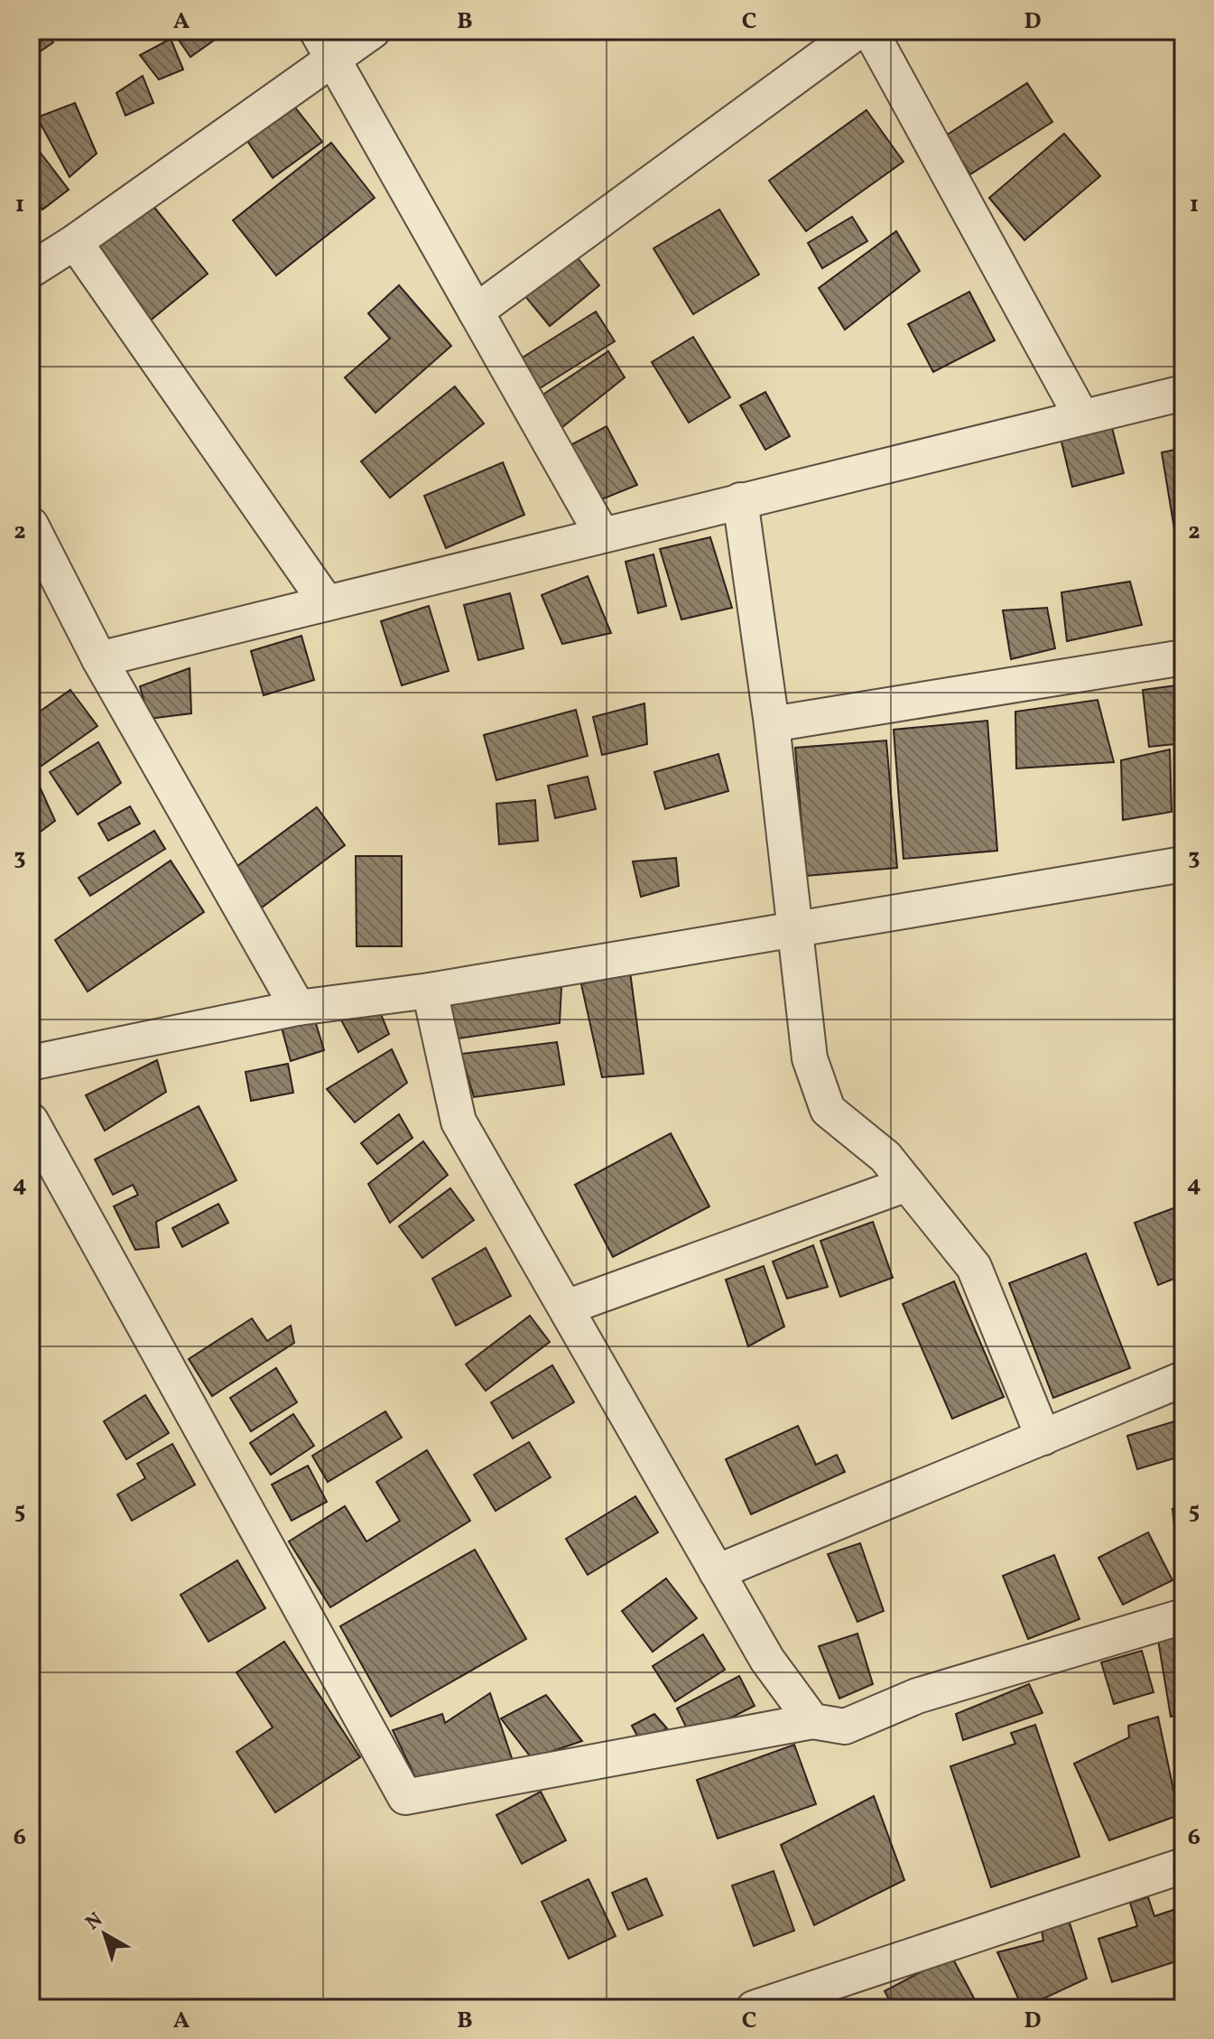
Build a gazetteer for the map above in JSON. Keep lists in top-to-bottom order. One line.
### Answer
{"north":"top left","grid":{"columns":["A","B","C","D"],"rows":["1","2","3","4","5","6"]}}
